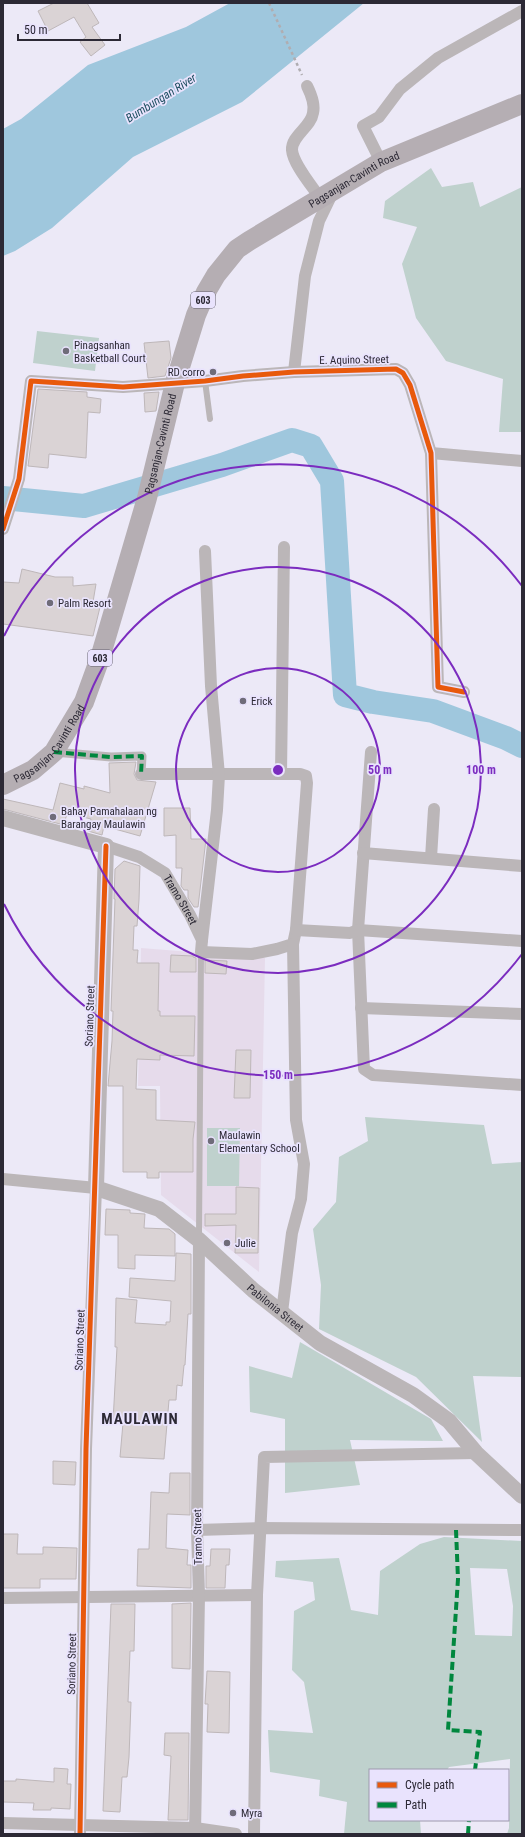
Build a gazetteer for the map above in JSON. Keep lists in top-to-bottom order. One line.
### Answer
{"streets":{"main road":["Pagsanjan-Cavinti Road","603"],"street":["E. Aquino Street","Tramo Street","Soriano Street","Pabilonia Street"]},"crossings":[["Pagsanjan-Cavinti Road","E. Aquino Street"],["Tramo Street","Soriano Street"],["Tramo Street","Pabilonia Street"],["Soriano Street","Pabilonia Street"]],"districts":["MAULAWIN"],"water":["Bumbungan River"],"places":["Pinagsanhan Basketball Court","RD corro","Palm Resort","Erick","Bahay Pamahalaan ng Barangay Maulawin","Maulawin Elementary School","Julie","Myra"],"legend":["Cycle path","Path"],"scale_bar":"50 m","rings":["50 m","100 m","150 m"]}
